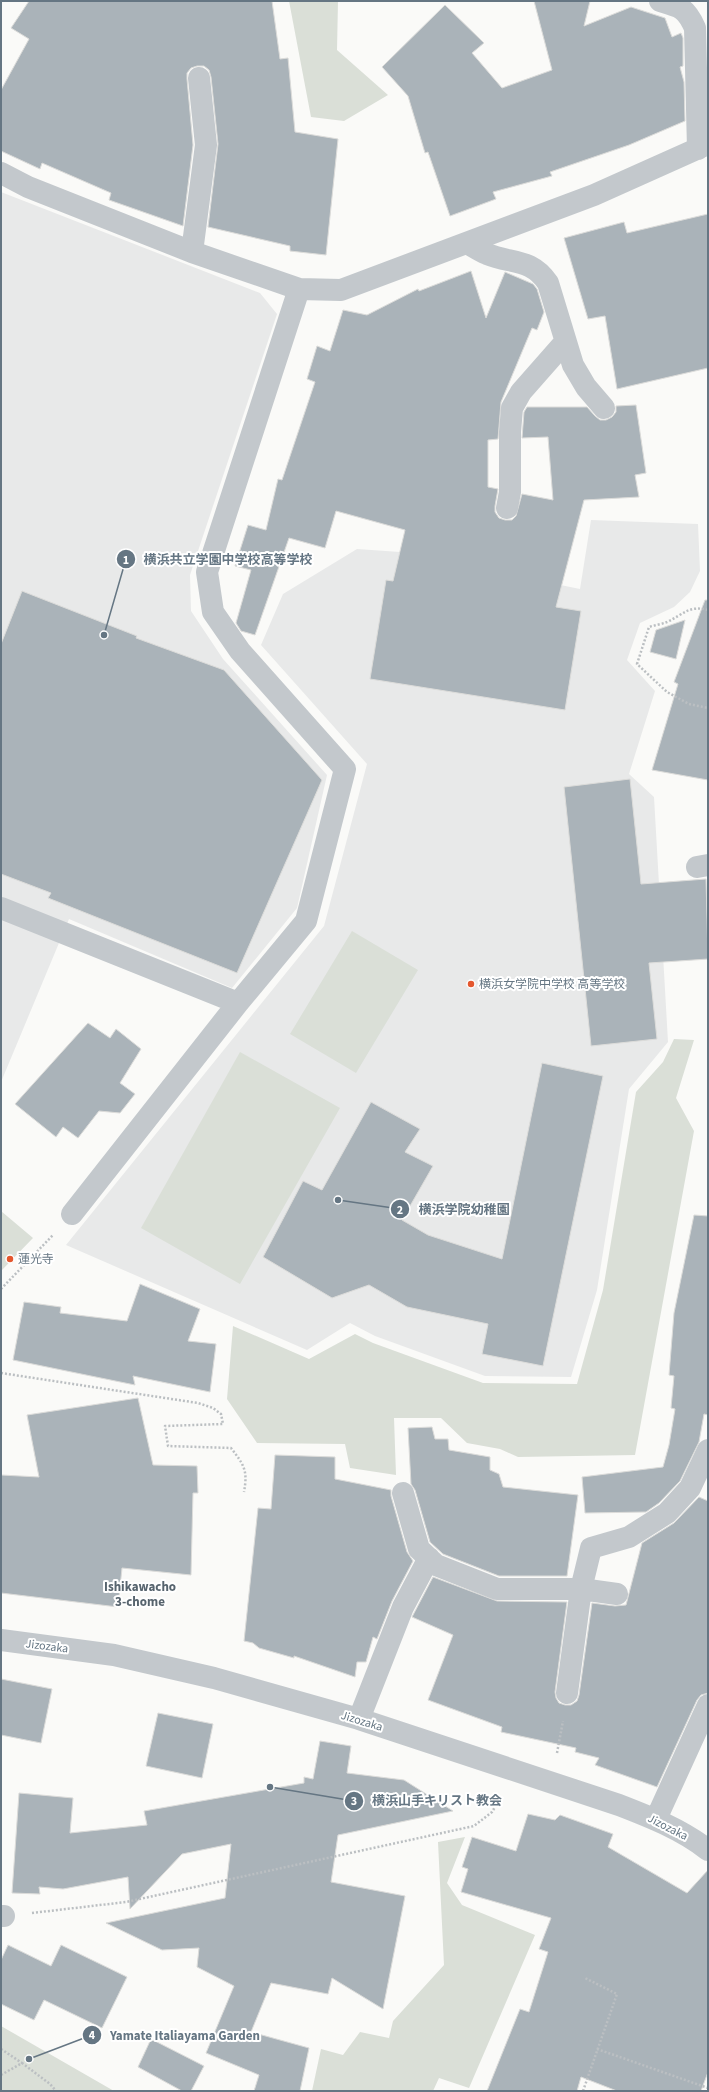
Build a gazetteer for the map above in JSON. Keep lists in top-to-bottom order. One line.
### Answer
{"streets":{"street":["Jizozaka"]},"districts":["Ishikawacho 3-chome"],"places":["横浜共立学園中学校高等学校","横浜女学院中学校 高等学校","横浜学院幼稚園","蓮光寺","横浜山手キリスト教会","Yamate Italiayama Garden"]}
